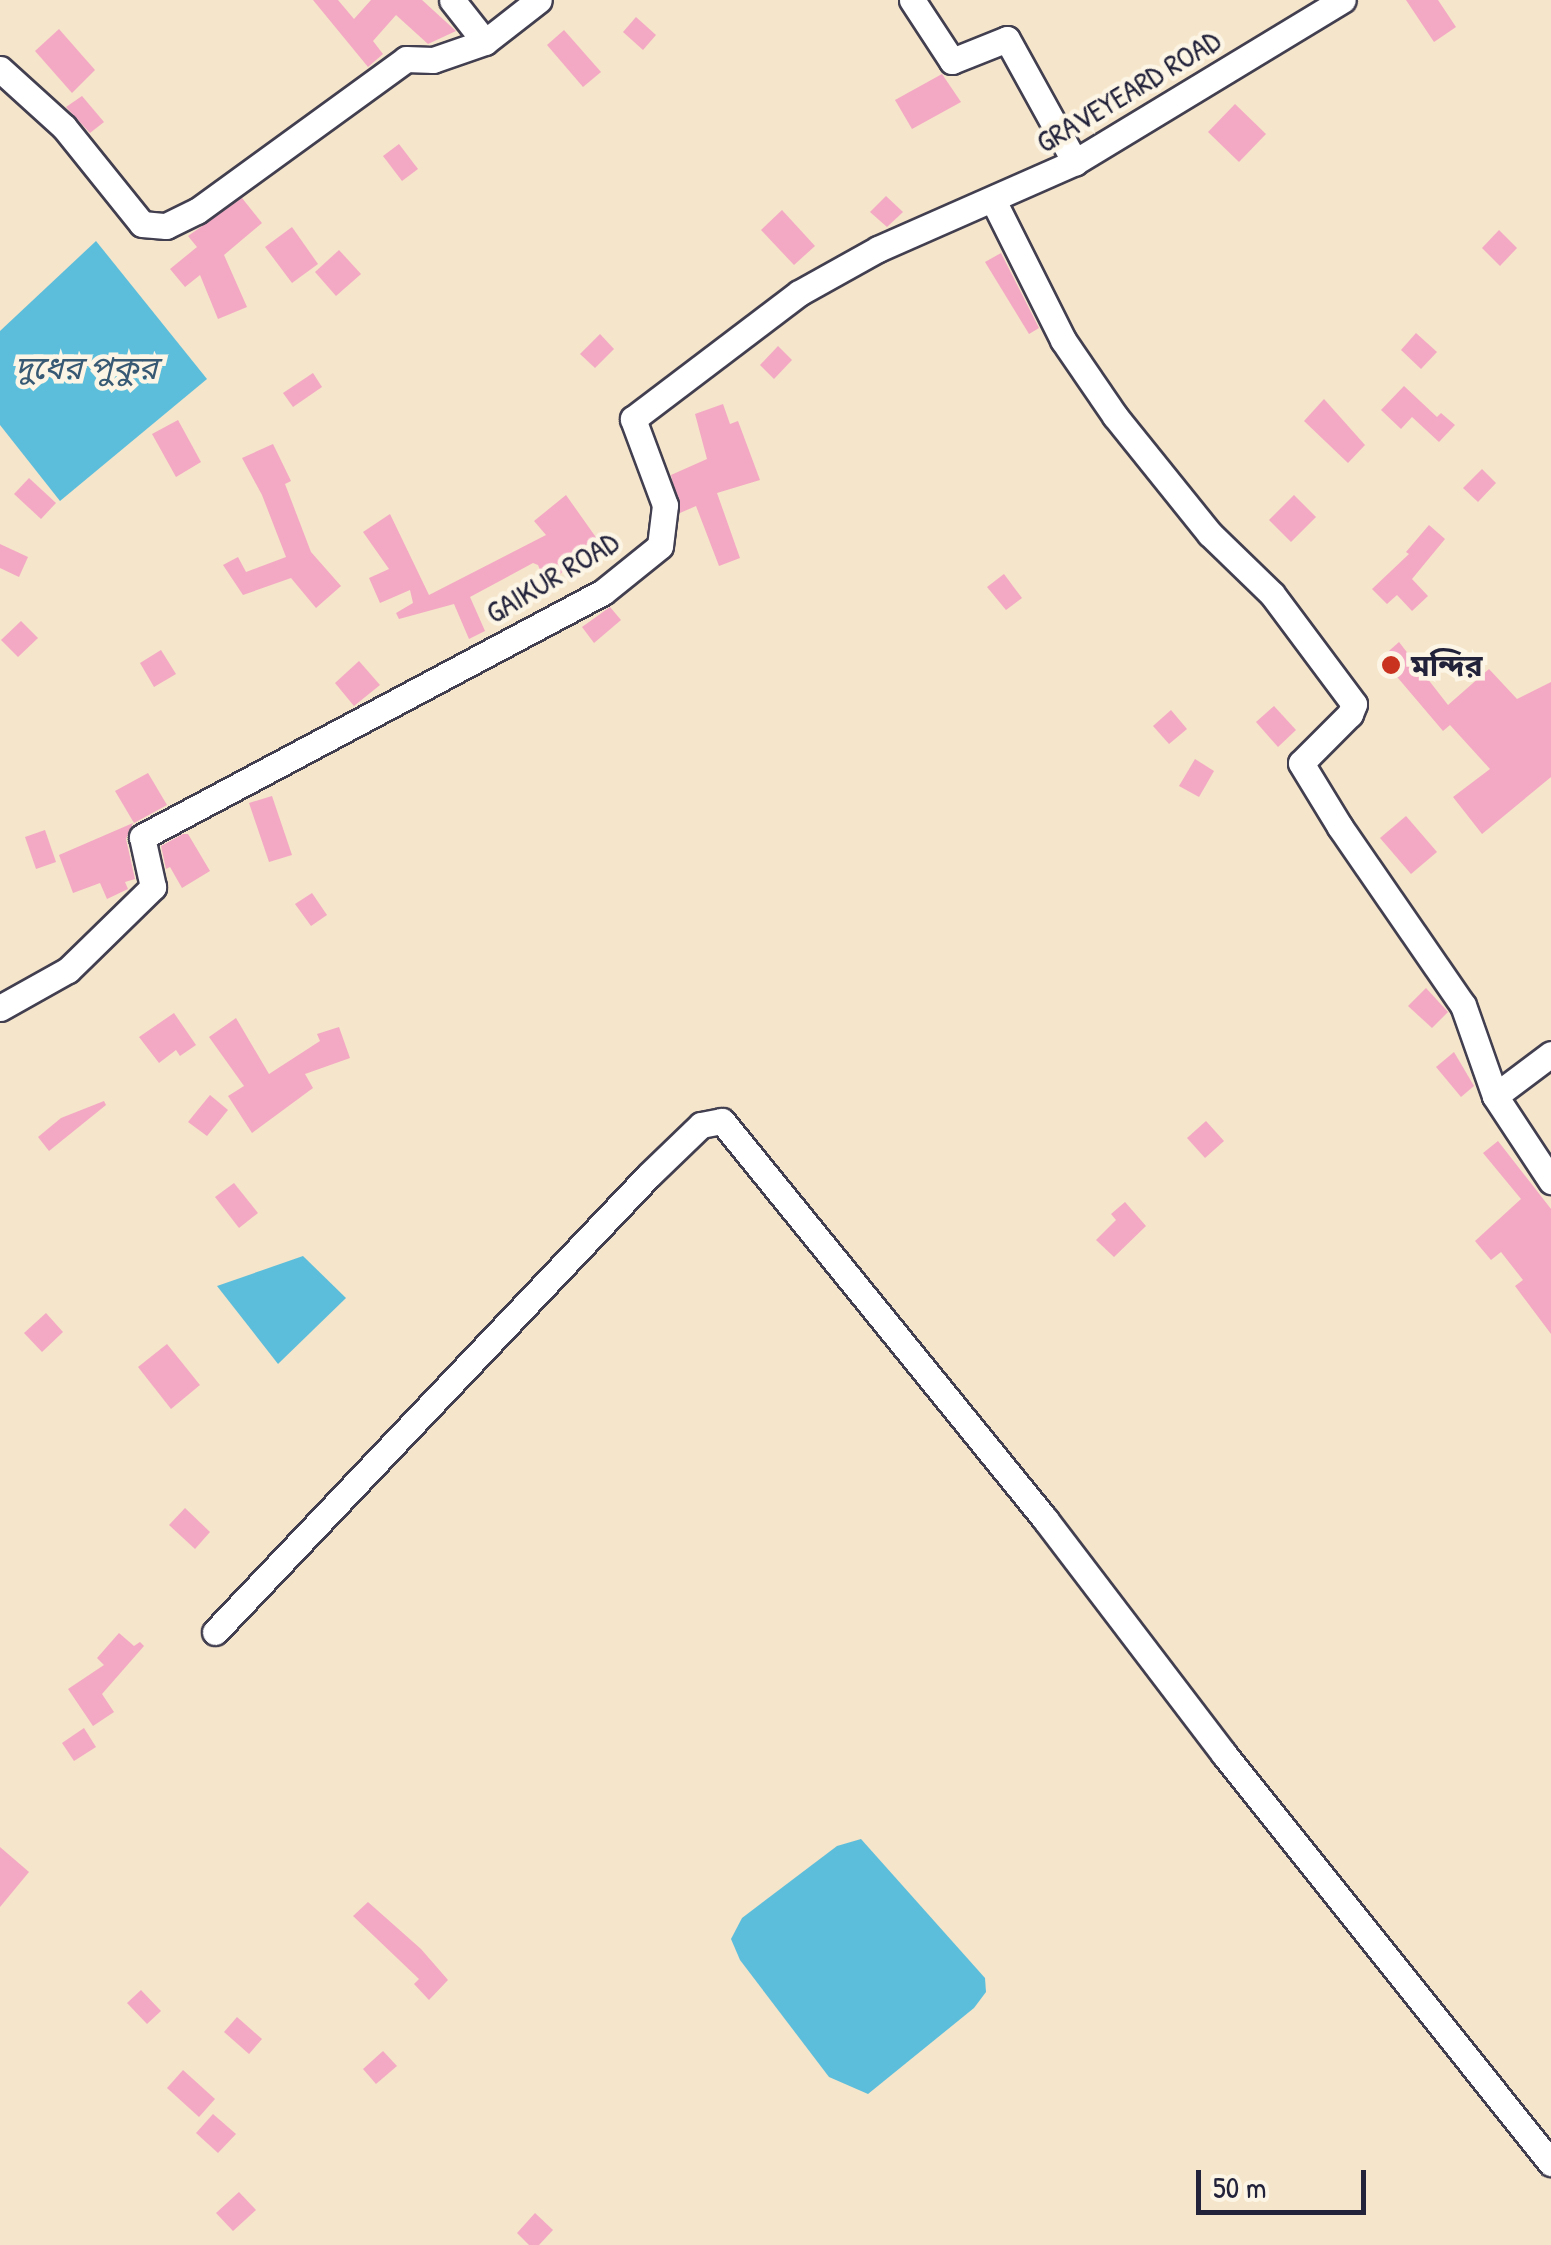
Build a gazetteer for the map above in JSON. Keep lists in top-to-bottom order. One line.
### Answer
{"streets":{"street":["GRAVEYEARD ROAD","GAIKUR ROAD"]},"crossings":[["GRAVEYEARD ROAD","GAIKUR ROAD"]],"water":["দুধের পুকুর"],"places":["মন্দির"],"scale_bar":"50 m"}
